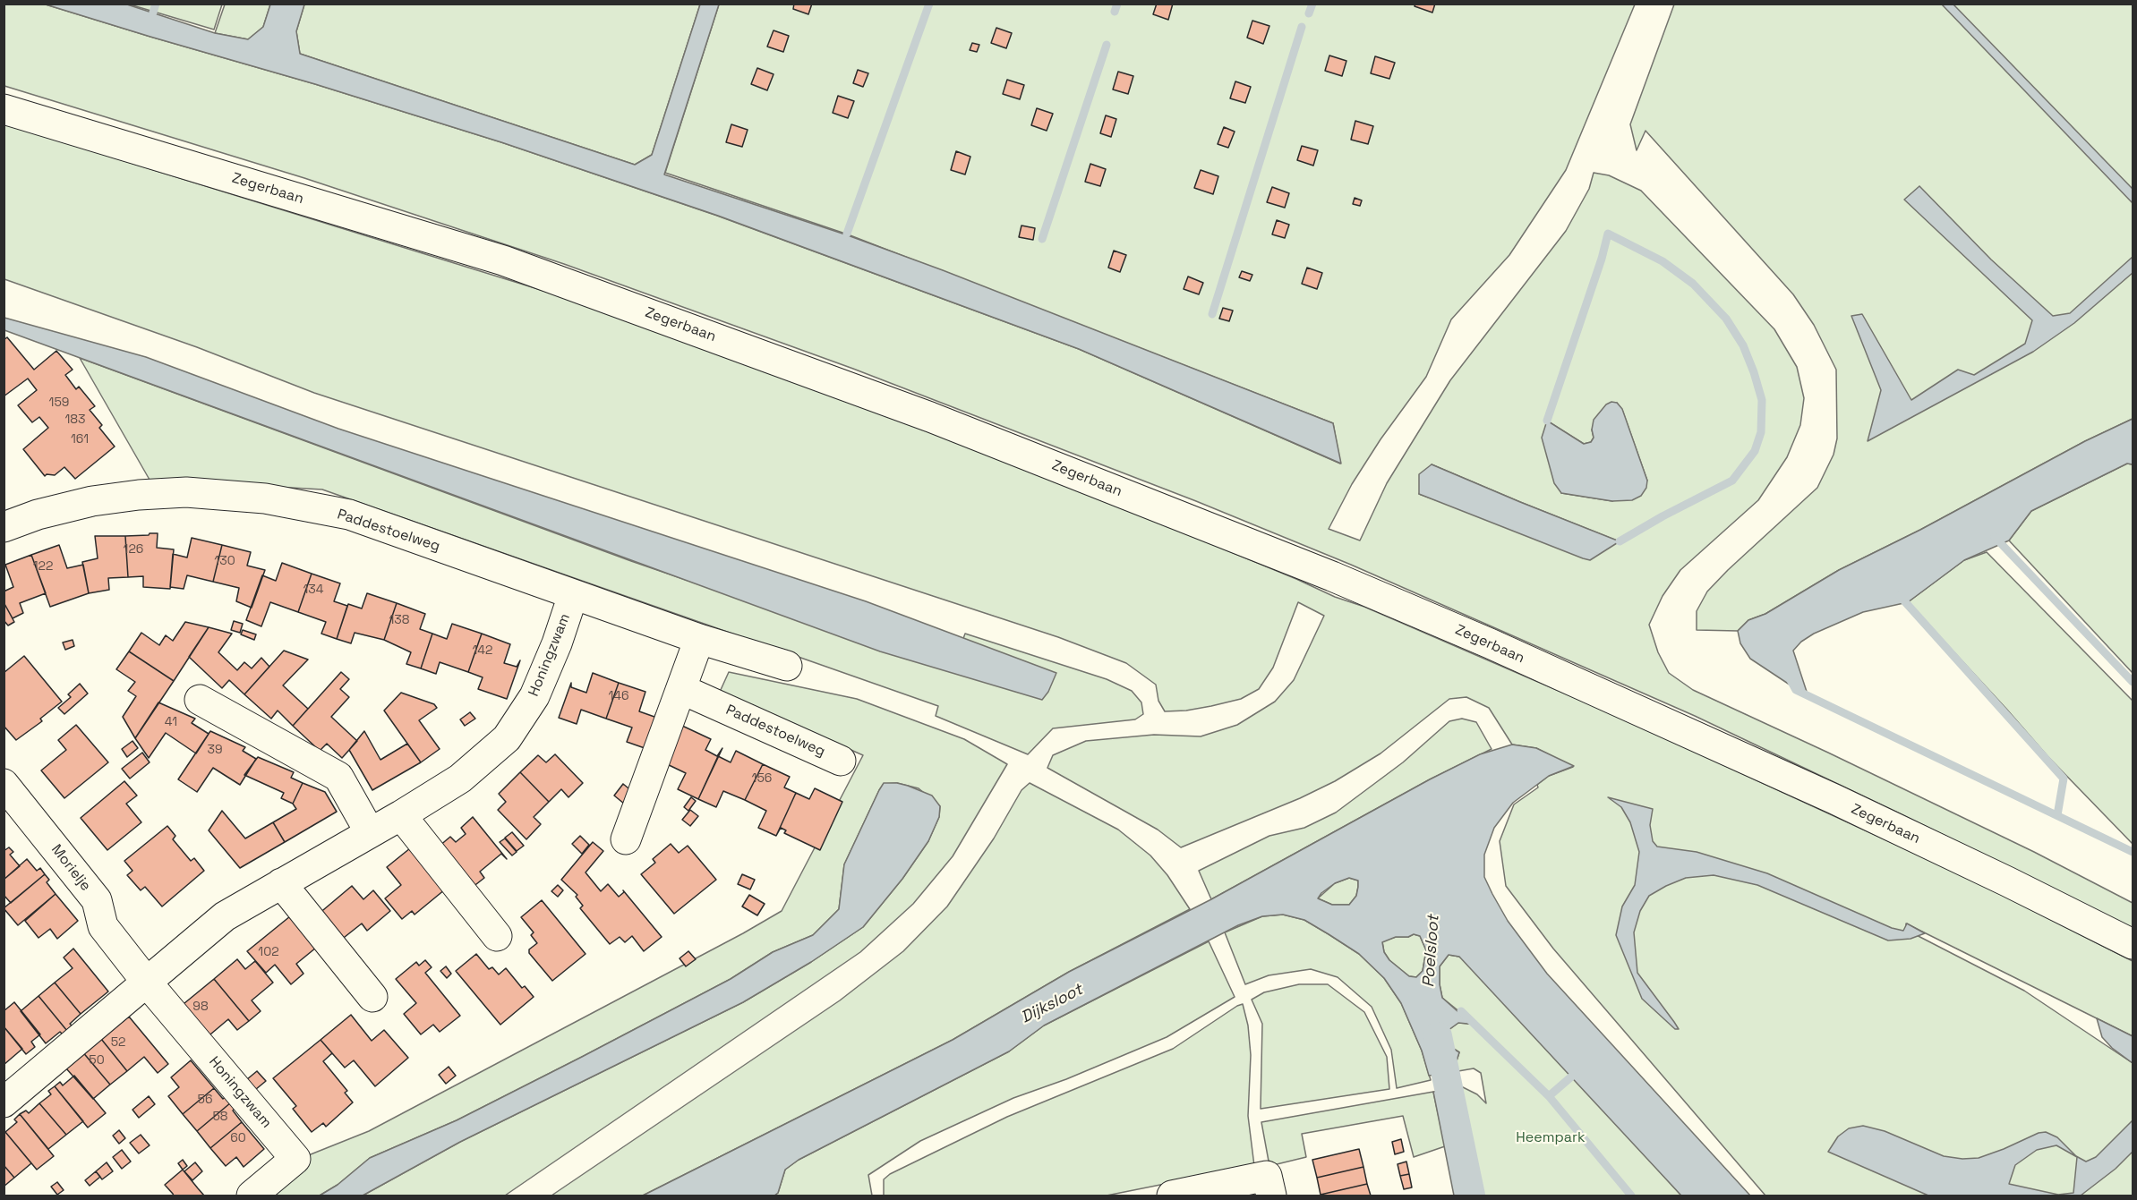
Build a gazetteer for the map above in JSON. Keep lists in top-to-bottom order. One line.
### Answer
{"streets":{"street":["Zegerbaan","Paddestoelweg","Honingzwam","Morielje"]},"crossings":[["Paddestoelweg","Honingzwam"],["Honingzwam","Morielje"]],"water":["Poelsloot","Dijksloot"],"parks":["Heempark"],"house_numbers":["159","183","161","126","130","122","134","138","142","146","41","39","156","102","98","52","50","56","58","60"]}
